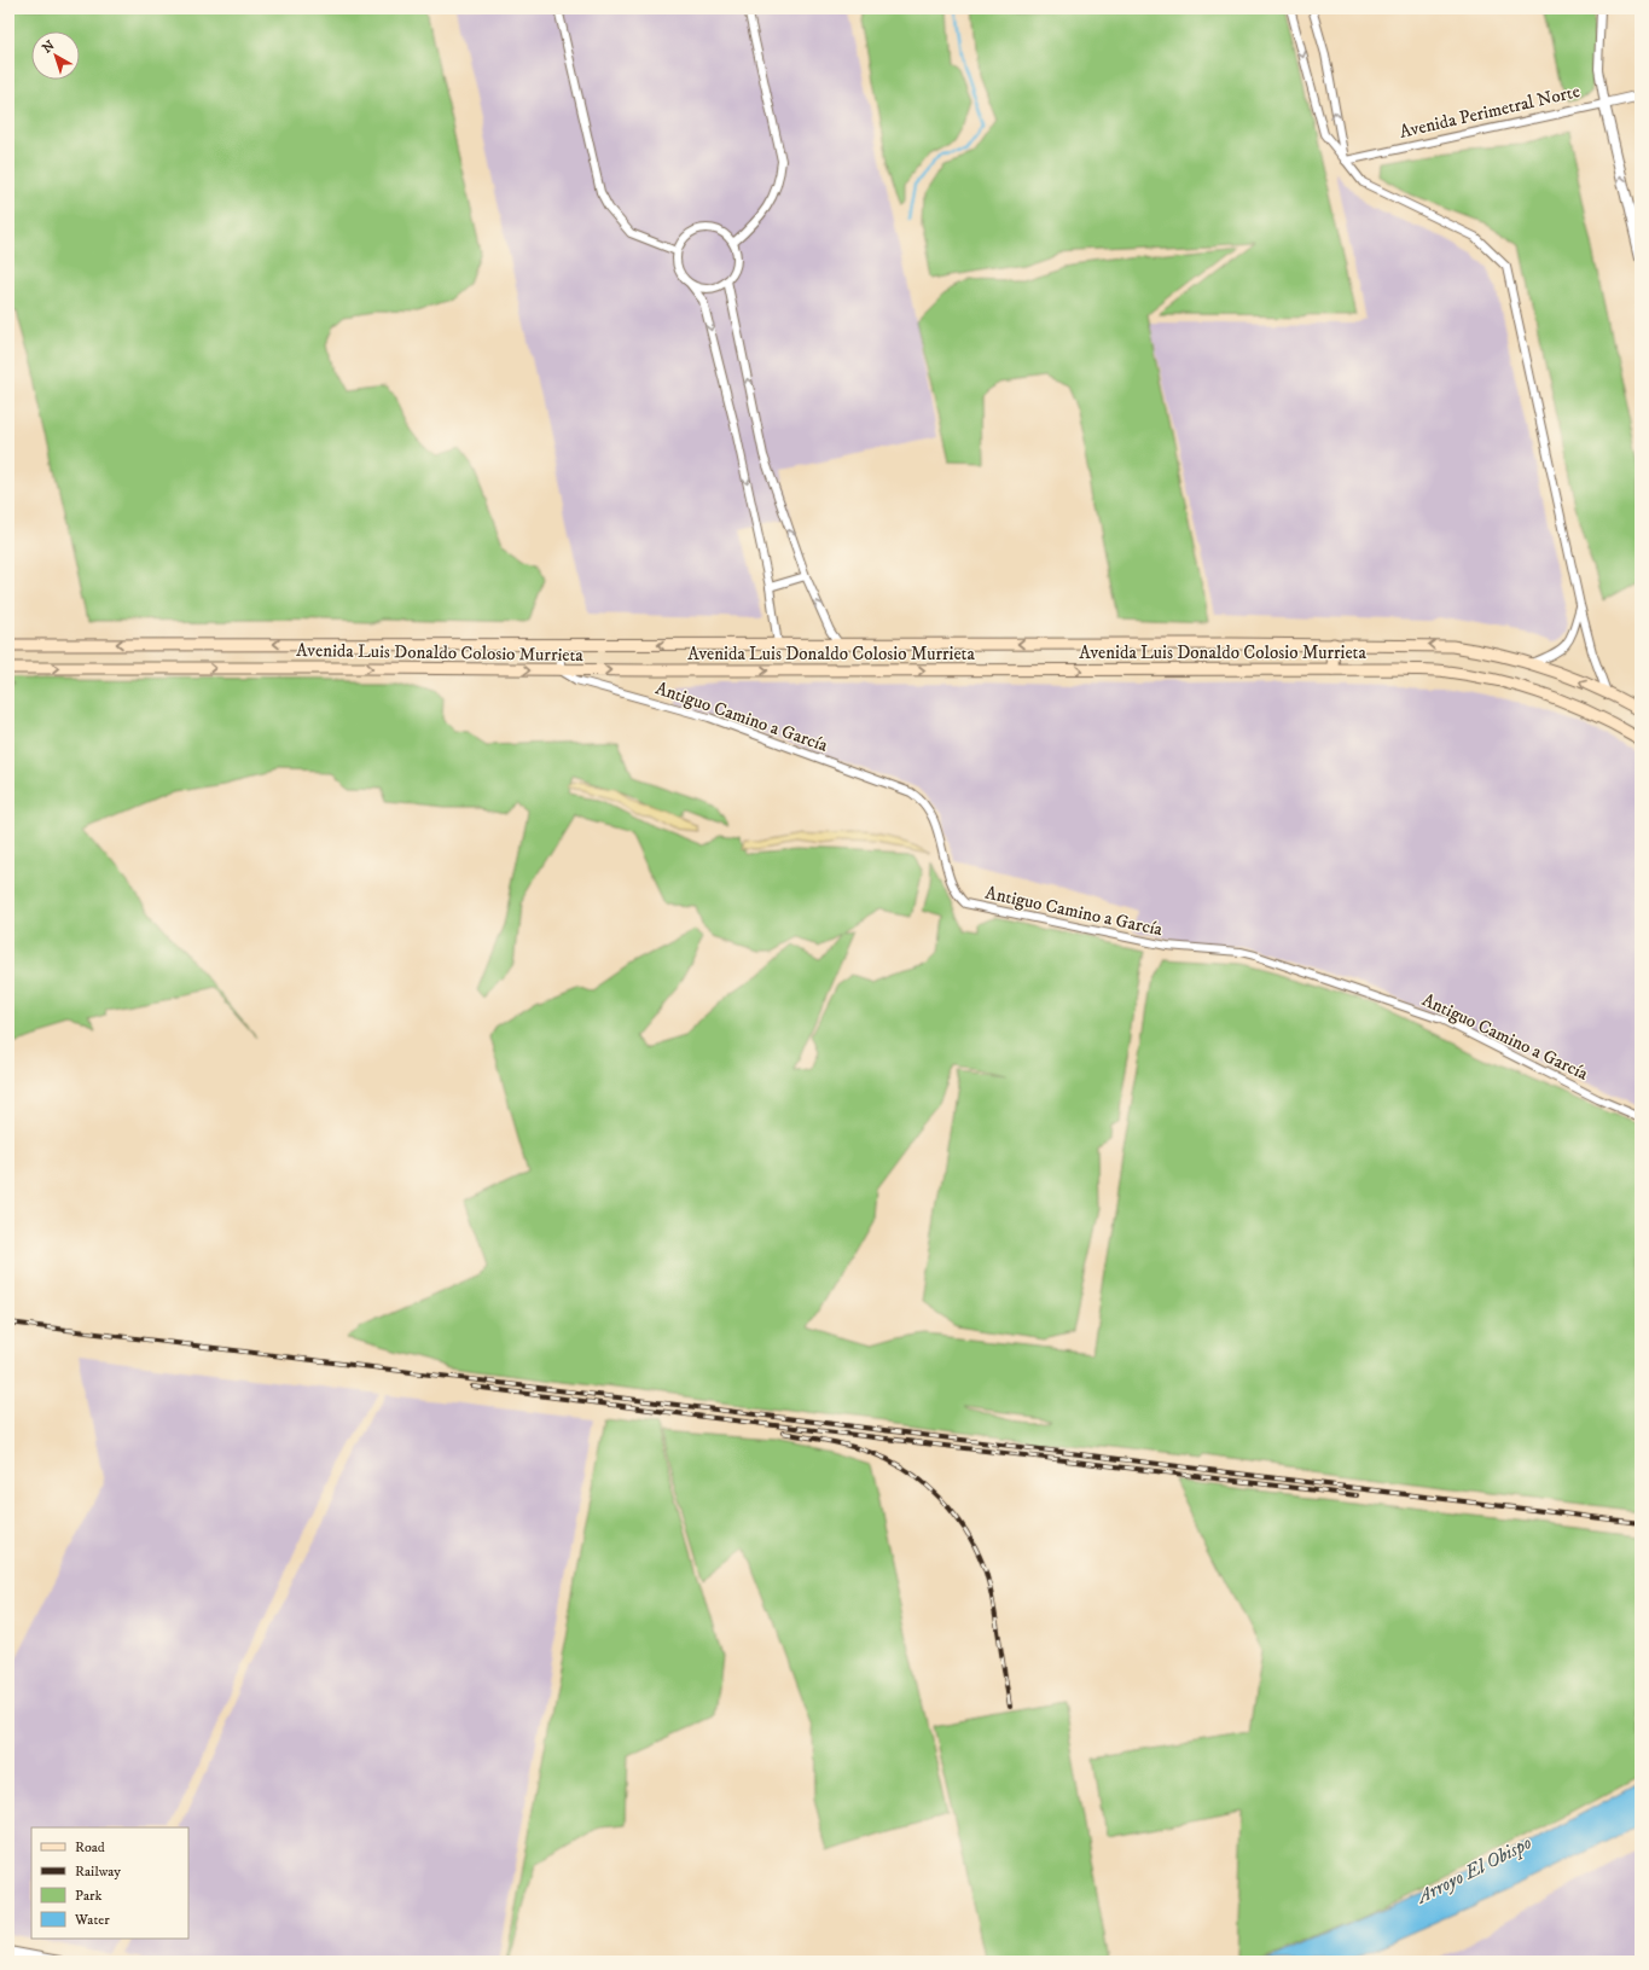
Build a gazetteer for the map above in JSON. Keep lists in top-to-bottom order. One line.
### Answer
{"streets":{"main road":["Avenida Luis Donaldo Colosio Murrieta"],"street":["Avenida Perimetral Norte","Antiguo Camino a García"]},"crossings":[["Avenida Luis Donaldo Colosio Murrieta","Antiguo Camino a García"]],"water":["Arroyo El Obispo"],"legend":["Road","Railway","Park","Water"],"north":"top left"}
